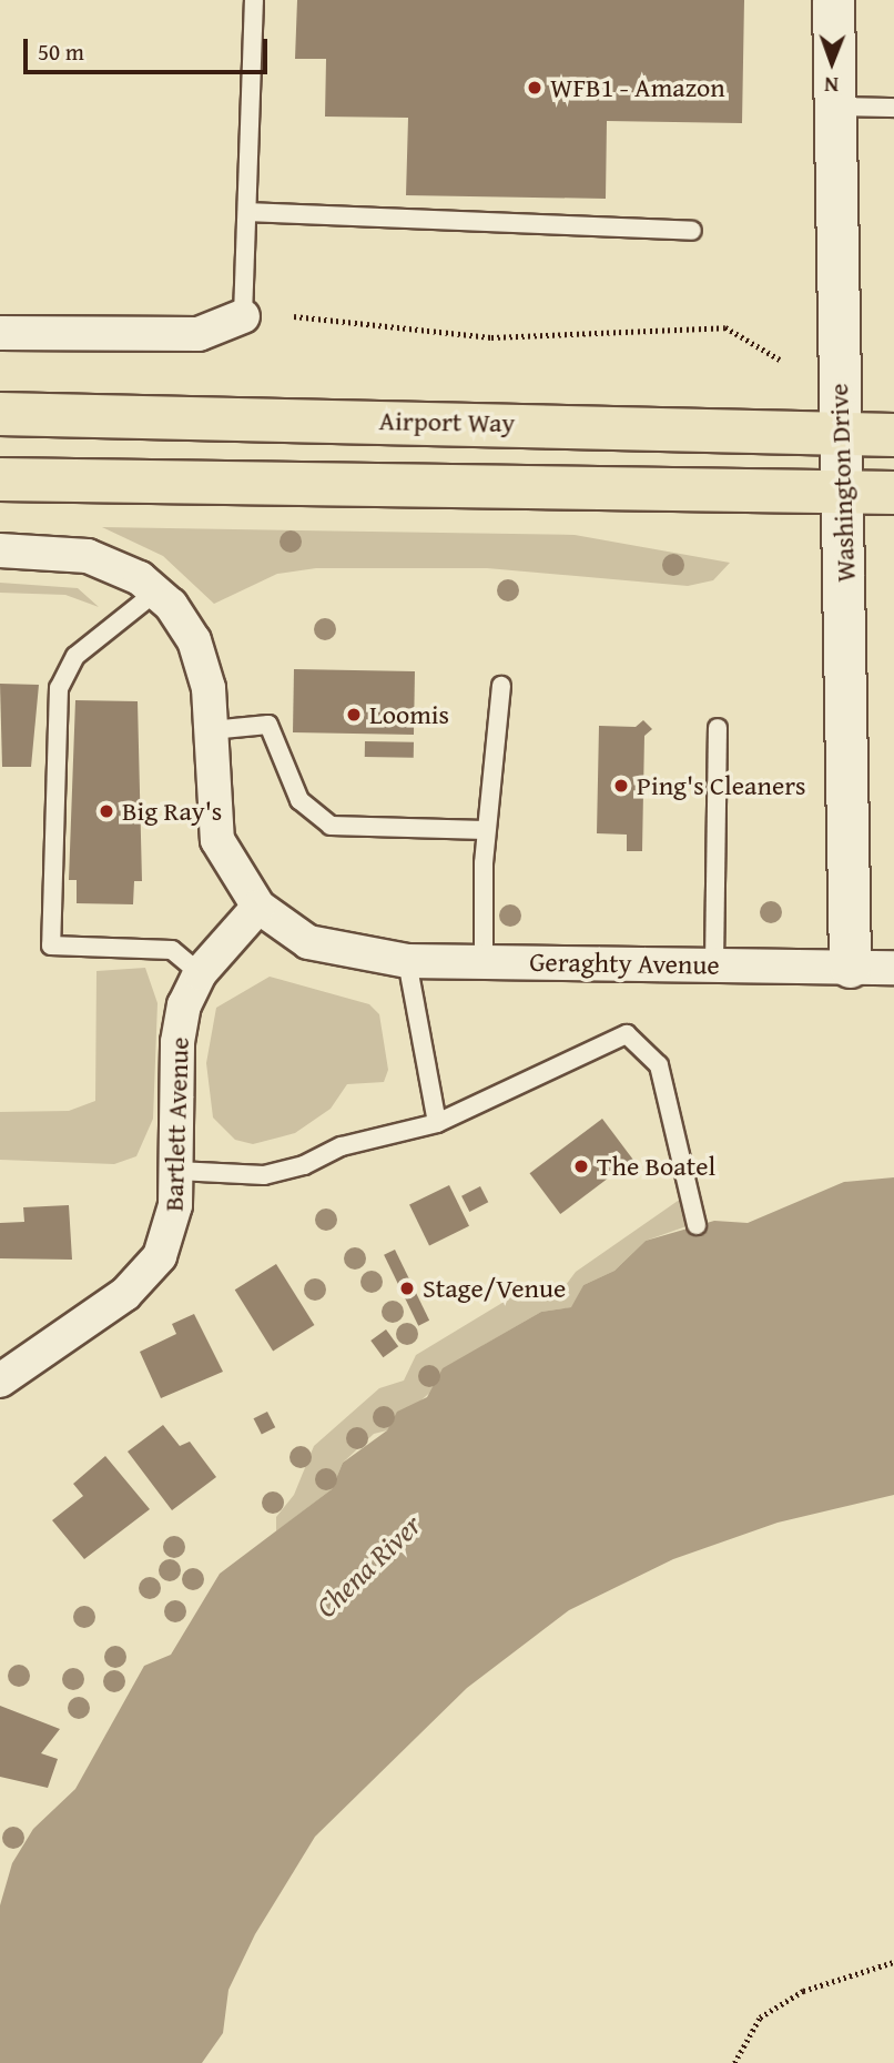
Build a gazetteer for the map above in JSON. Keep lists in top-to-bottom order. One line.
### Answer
{"streets":{"main road":["Airport Way"],"street":["Washington Drive","Geraghty Avenue","Bartlett Avenue"]},"crossings":[["Airport Way","Washington Drive"],["Washington Drive","Geraghty Avenue"],["Geraghty Avenue","Bartlett Avenue"]],"water":["Chena River"],"places":["WFB1 - Amazon","Loomis","Ping's Cleaners","Big Ray's","The Boatel","Stage/Venue"],"scale_bar":"50 m","north":"bottom"}
